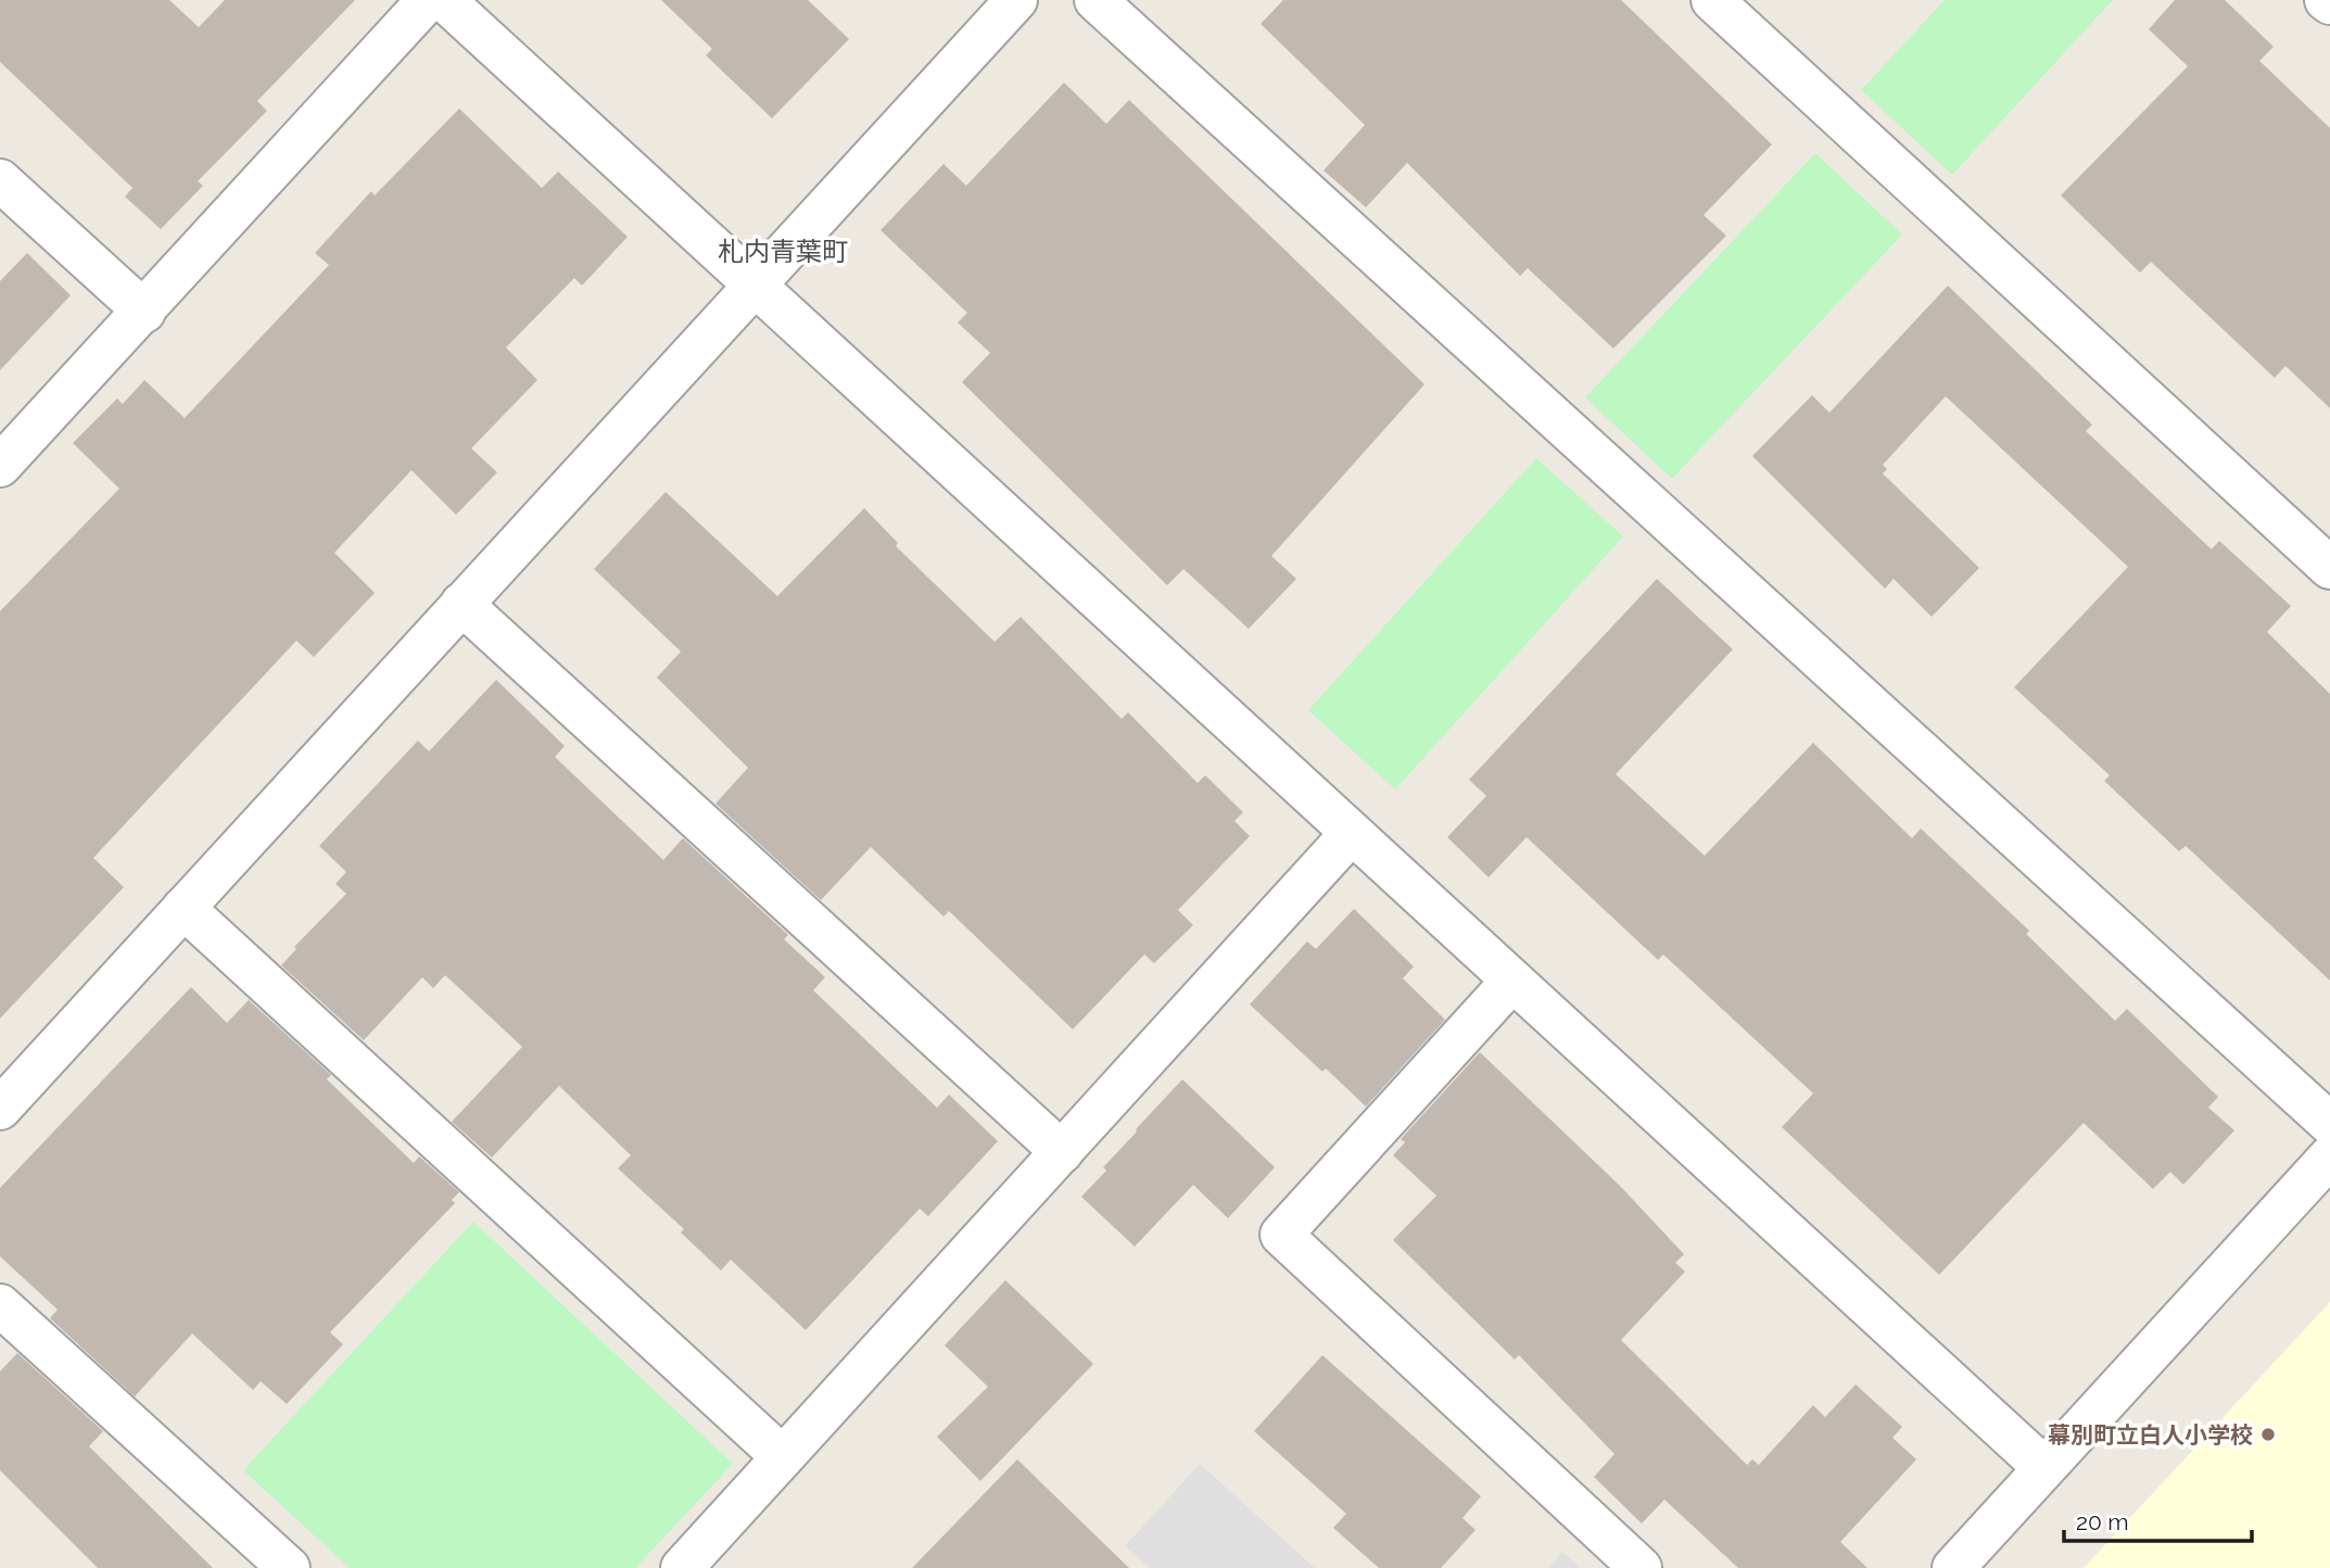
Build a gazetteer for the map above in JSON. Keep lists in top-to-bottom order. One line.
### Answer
{"districts":["札内青葉町"],"places":["幕別町立白人小学校"],"scale_bar":"20 m"}
